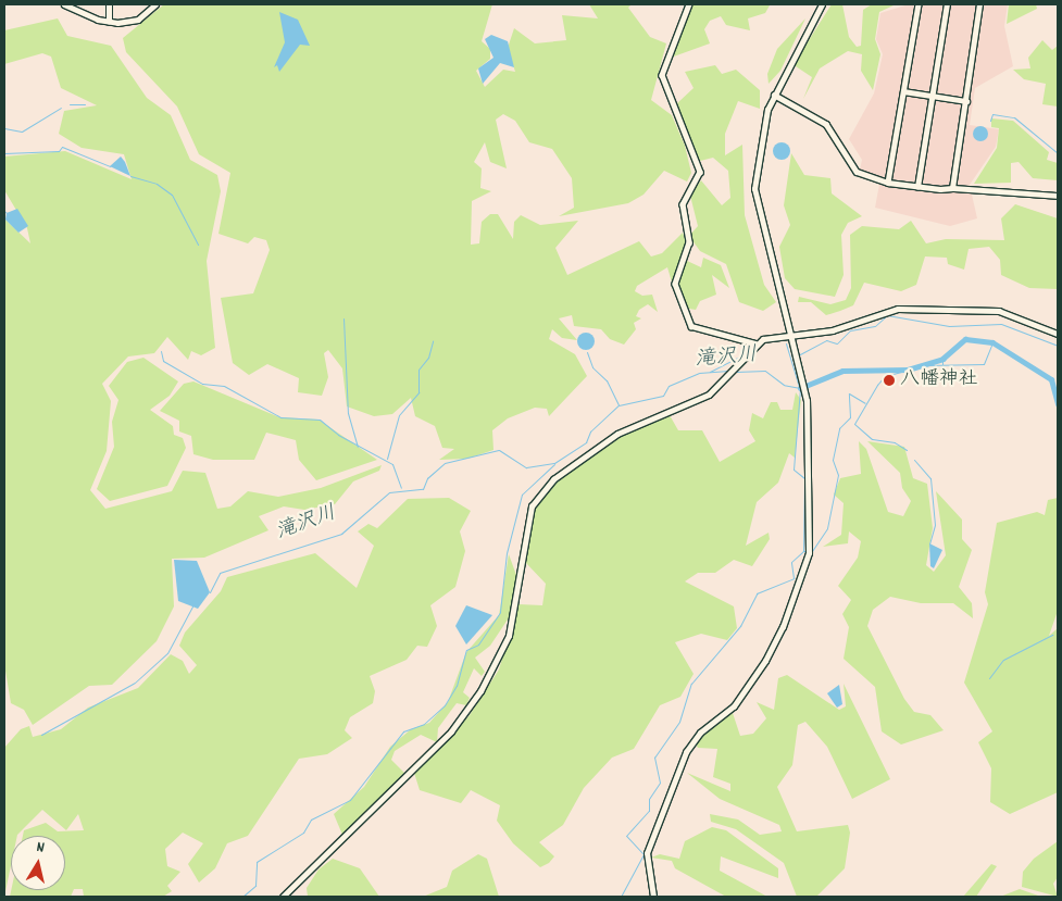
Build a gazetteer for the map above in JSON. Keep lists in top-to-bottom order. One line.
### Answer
{"water":["滝沢川"],"places":["八幡神社"],"north":"top"}
